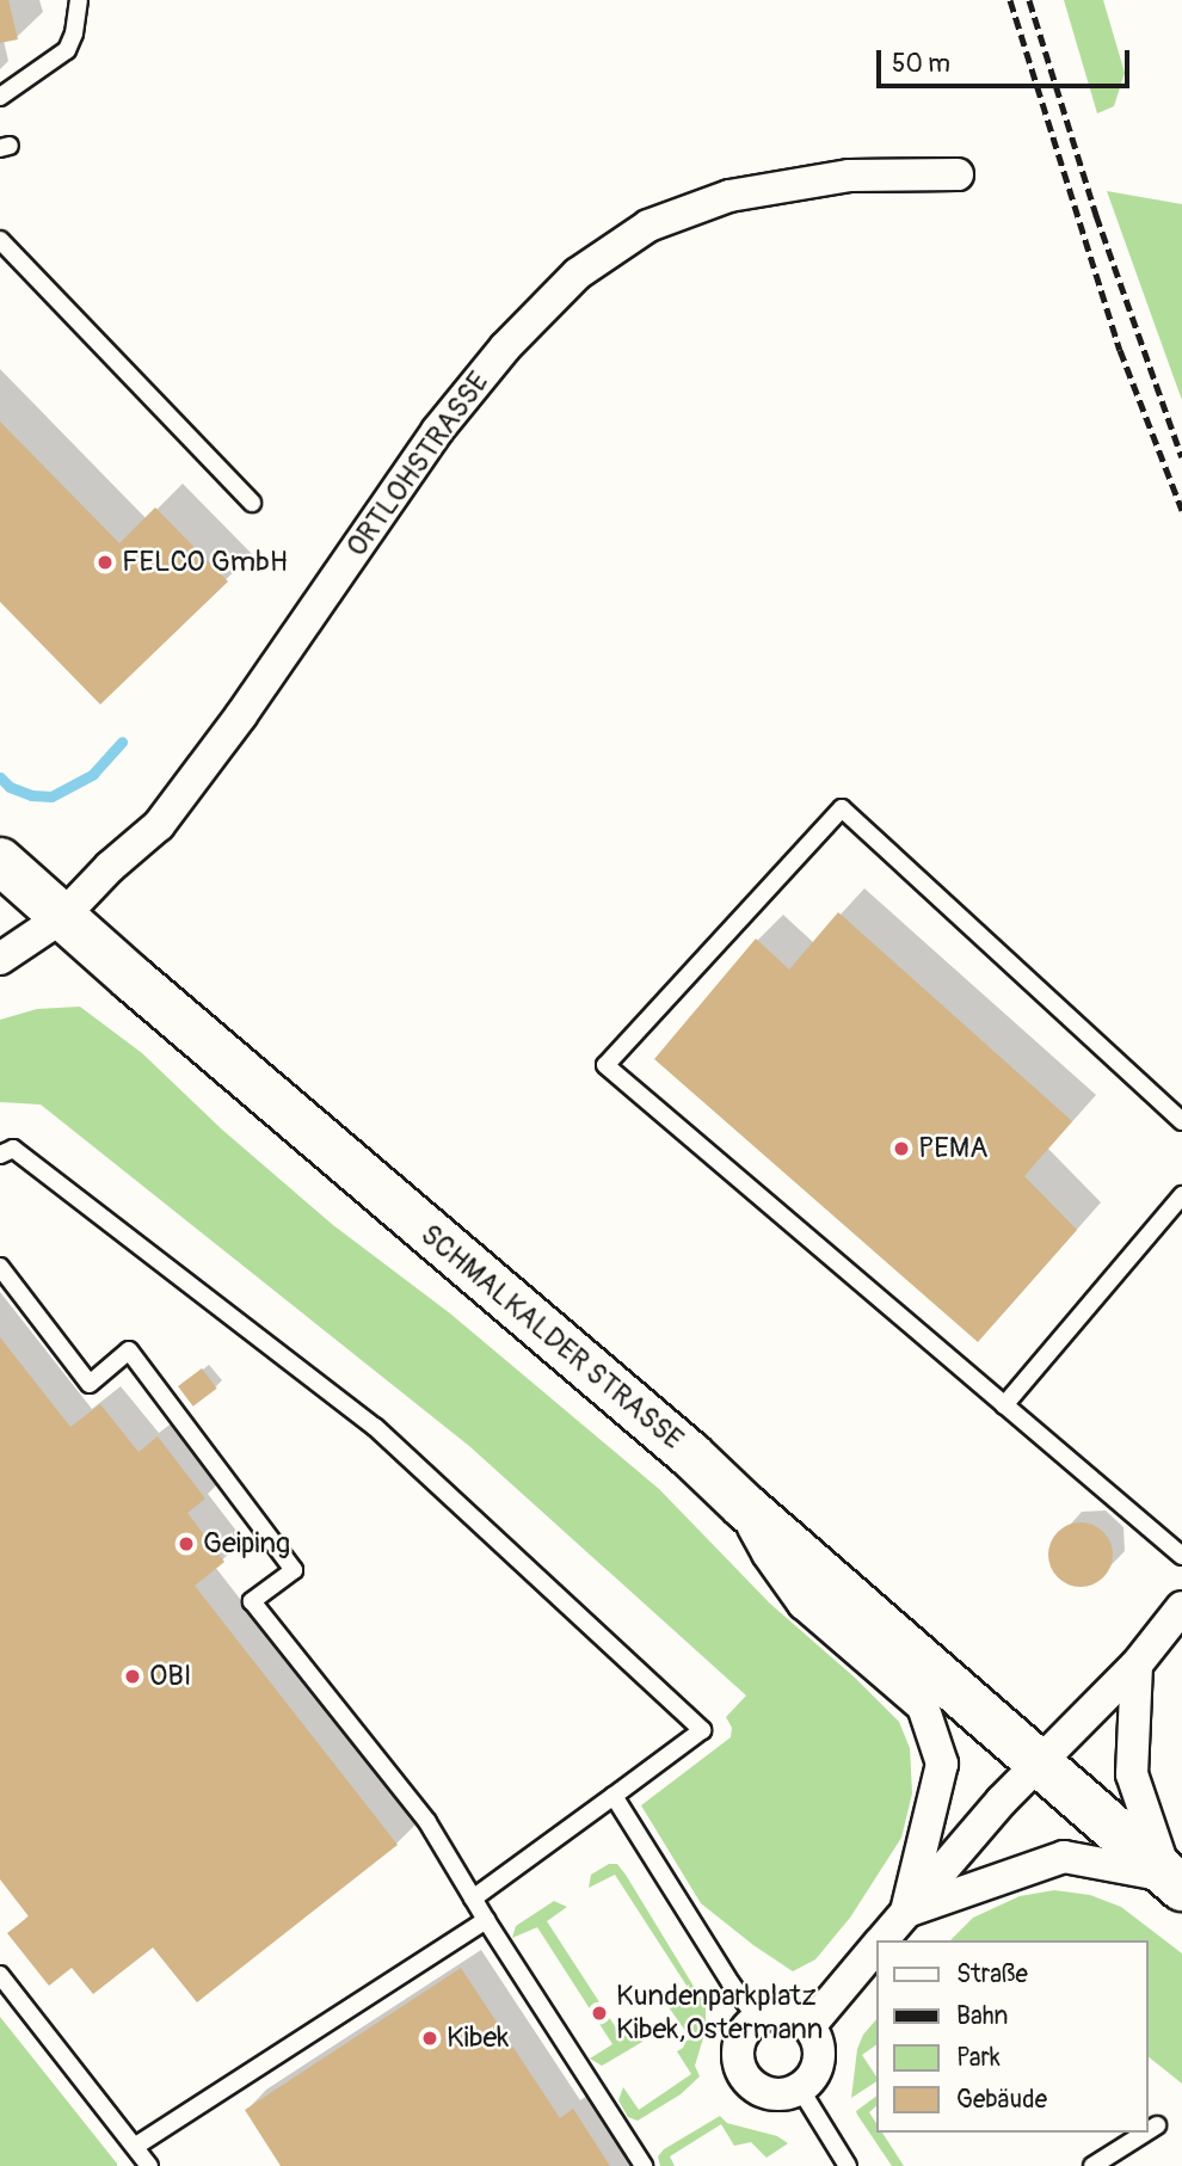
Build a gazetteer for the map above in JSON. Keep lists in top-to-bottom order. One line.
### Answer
{"streets":{"main road":["SCHMALKALDER STRASSE"],"street":["ORTLOHSTRASSE"]},"crossings":[["ORTLOHSTRASSE","SCHMALKALDER STRASSE"]],"places":["FELCO GmbH","PEMA","Geiping","OBI","Kundenparkplatz Kibek,Ostermann","Kibek"],"legend":["Straße","Bahn","Park","Gebäude"],"scale_bar":"50 m"}
